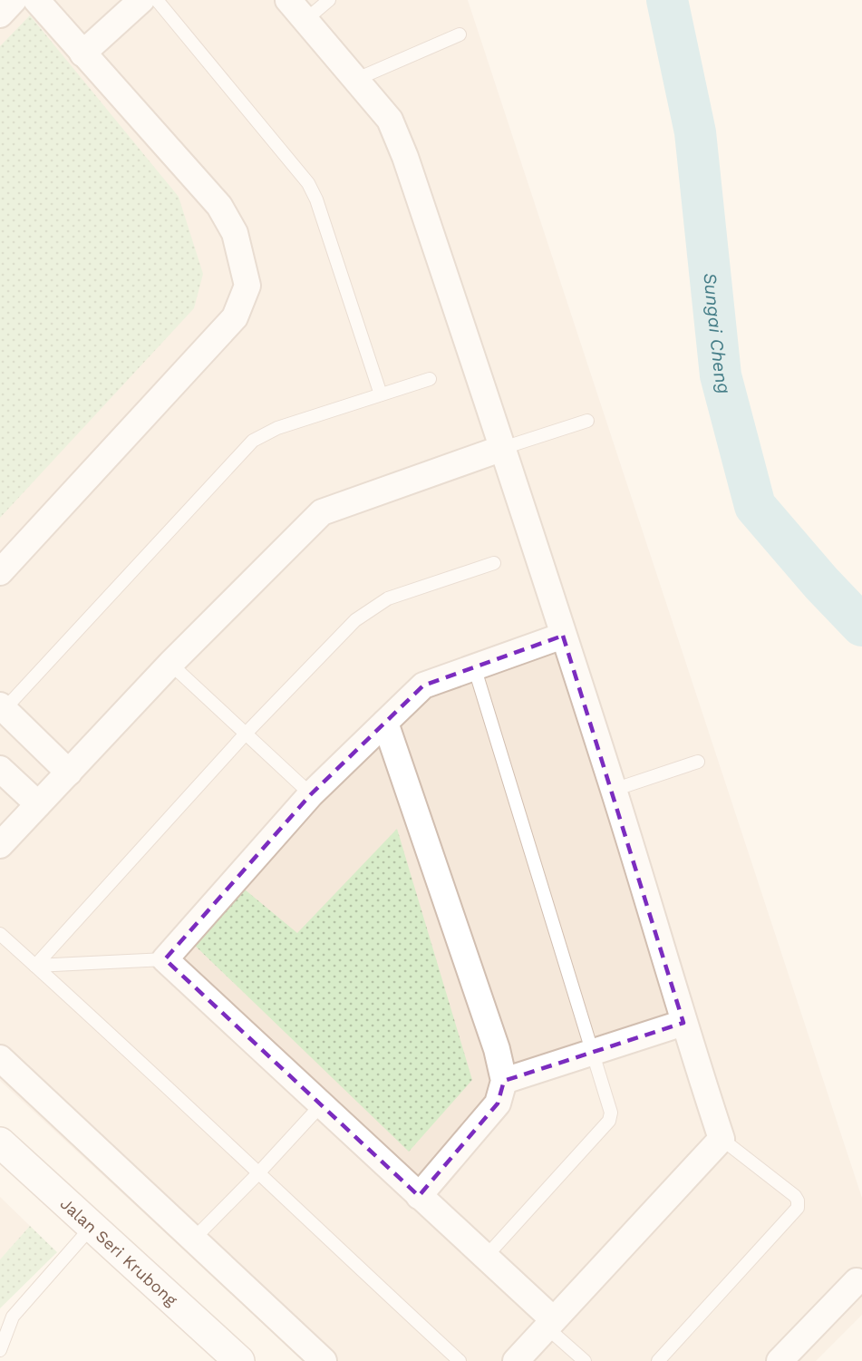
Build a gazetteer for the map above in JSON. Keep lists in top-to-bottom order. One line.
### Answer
{"streets":{"street":["Jalan Seri Krubong"]},"water":["Sungai Cheng"]}
